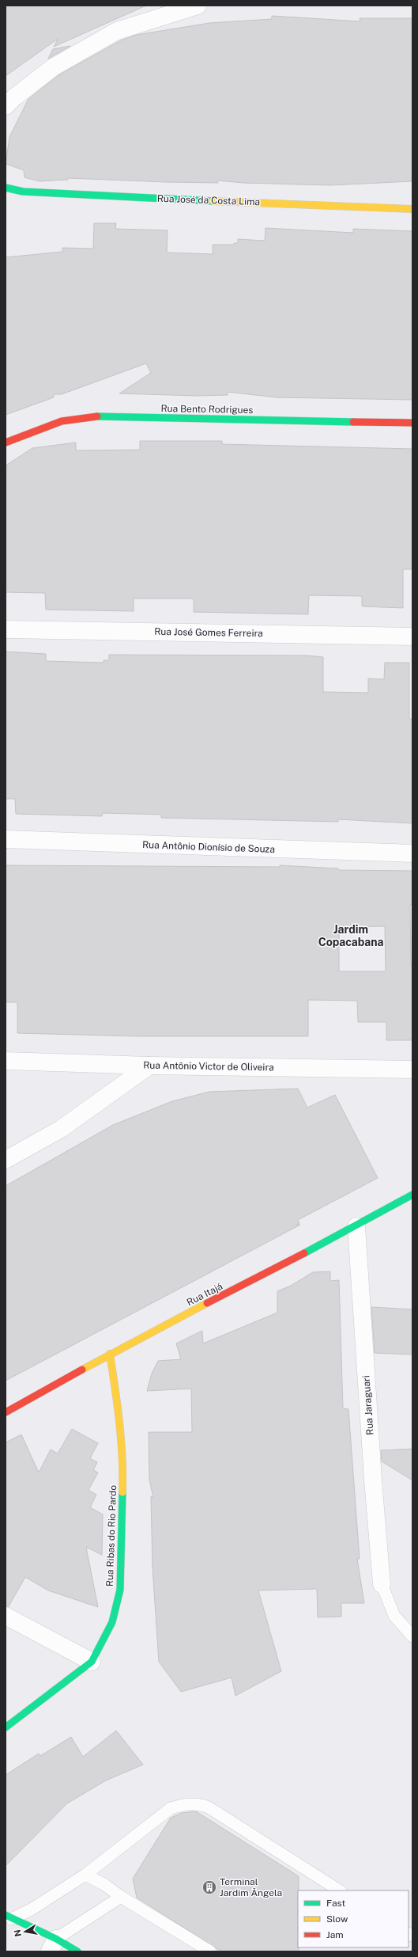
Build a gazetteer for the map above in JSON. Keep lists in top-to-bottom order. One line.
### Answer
{"streets":{"street":["Rua José da Costa Lima","Rua Bento Rodrigues","Rua José Gomes Ferreira","Rua Antônio Dionísio de Souza","Rua Antônio Victor de Oliveira","Rua Itajá","Rua Jaraguari","Rua Ribas do Rio Pardo"]},"crossings":[["Rua Itajá","Rua Jaraguari"],["Rua Itajá","Rua Ribas do Rio Pardo"]],"districts":["Jardim Copacabana"],"places":{"building":["Terminal Jardim Ângela"]},"legend":["Fast","Slow","Jam"],"north":"left"}
